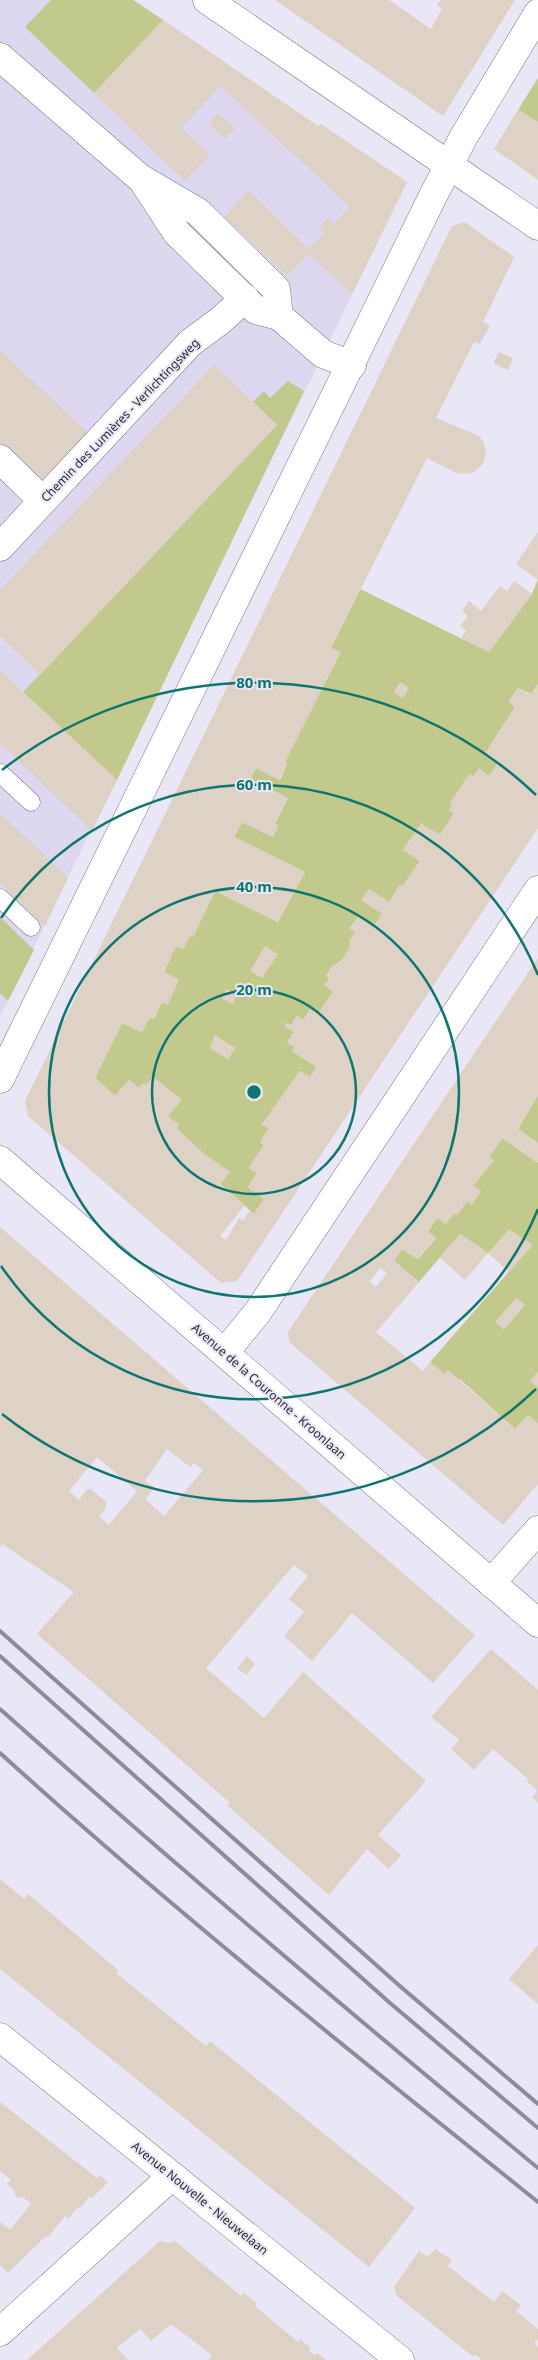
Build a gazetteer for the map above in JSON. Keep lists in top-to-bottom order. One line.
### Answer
{"streets":{"street":["Chemin des Lumières - Verlichtingsweg","Avenue de la Couronne - Kroonlaan","Avenue Nouvelle - Nieuwelaan"]},"rings":["80 m","60 m","40 m","20 m"]}
